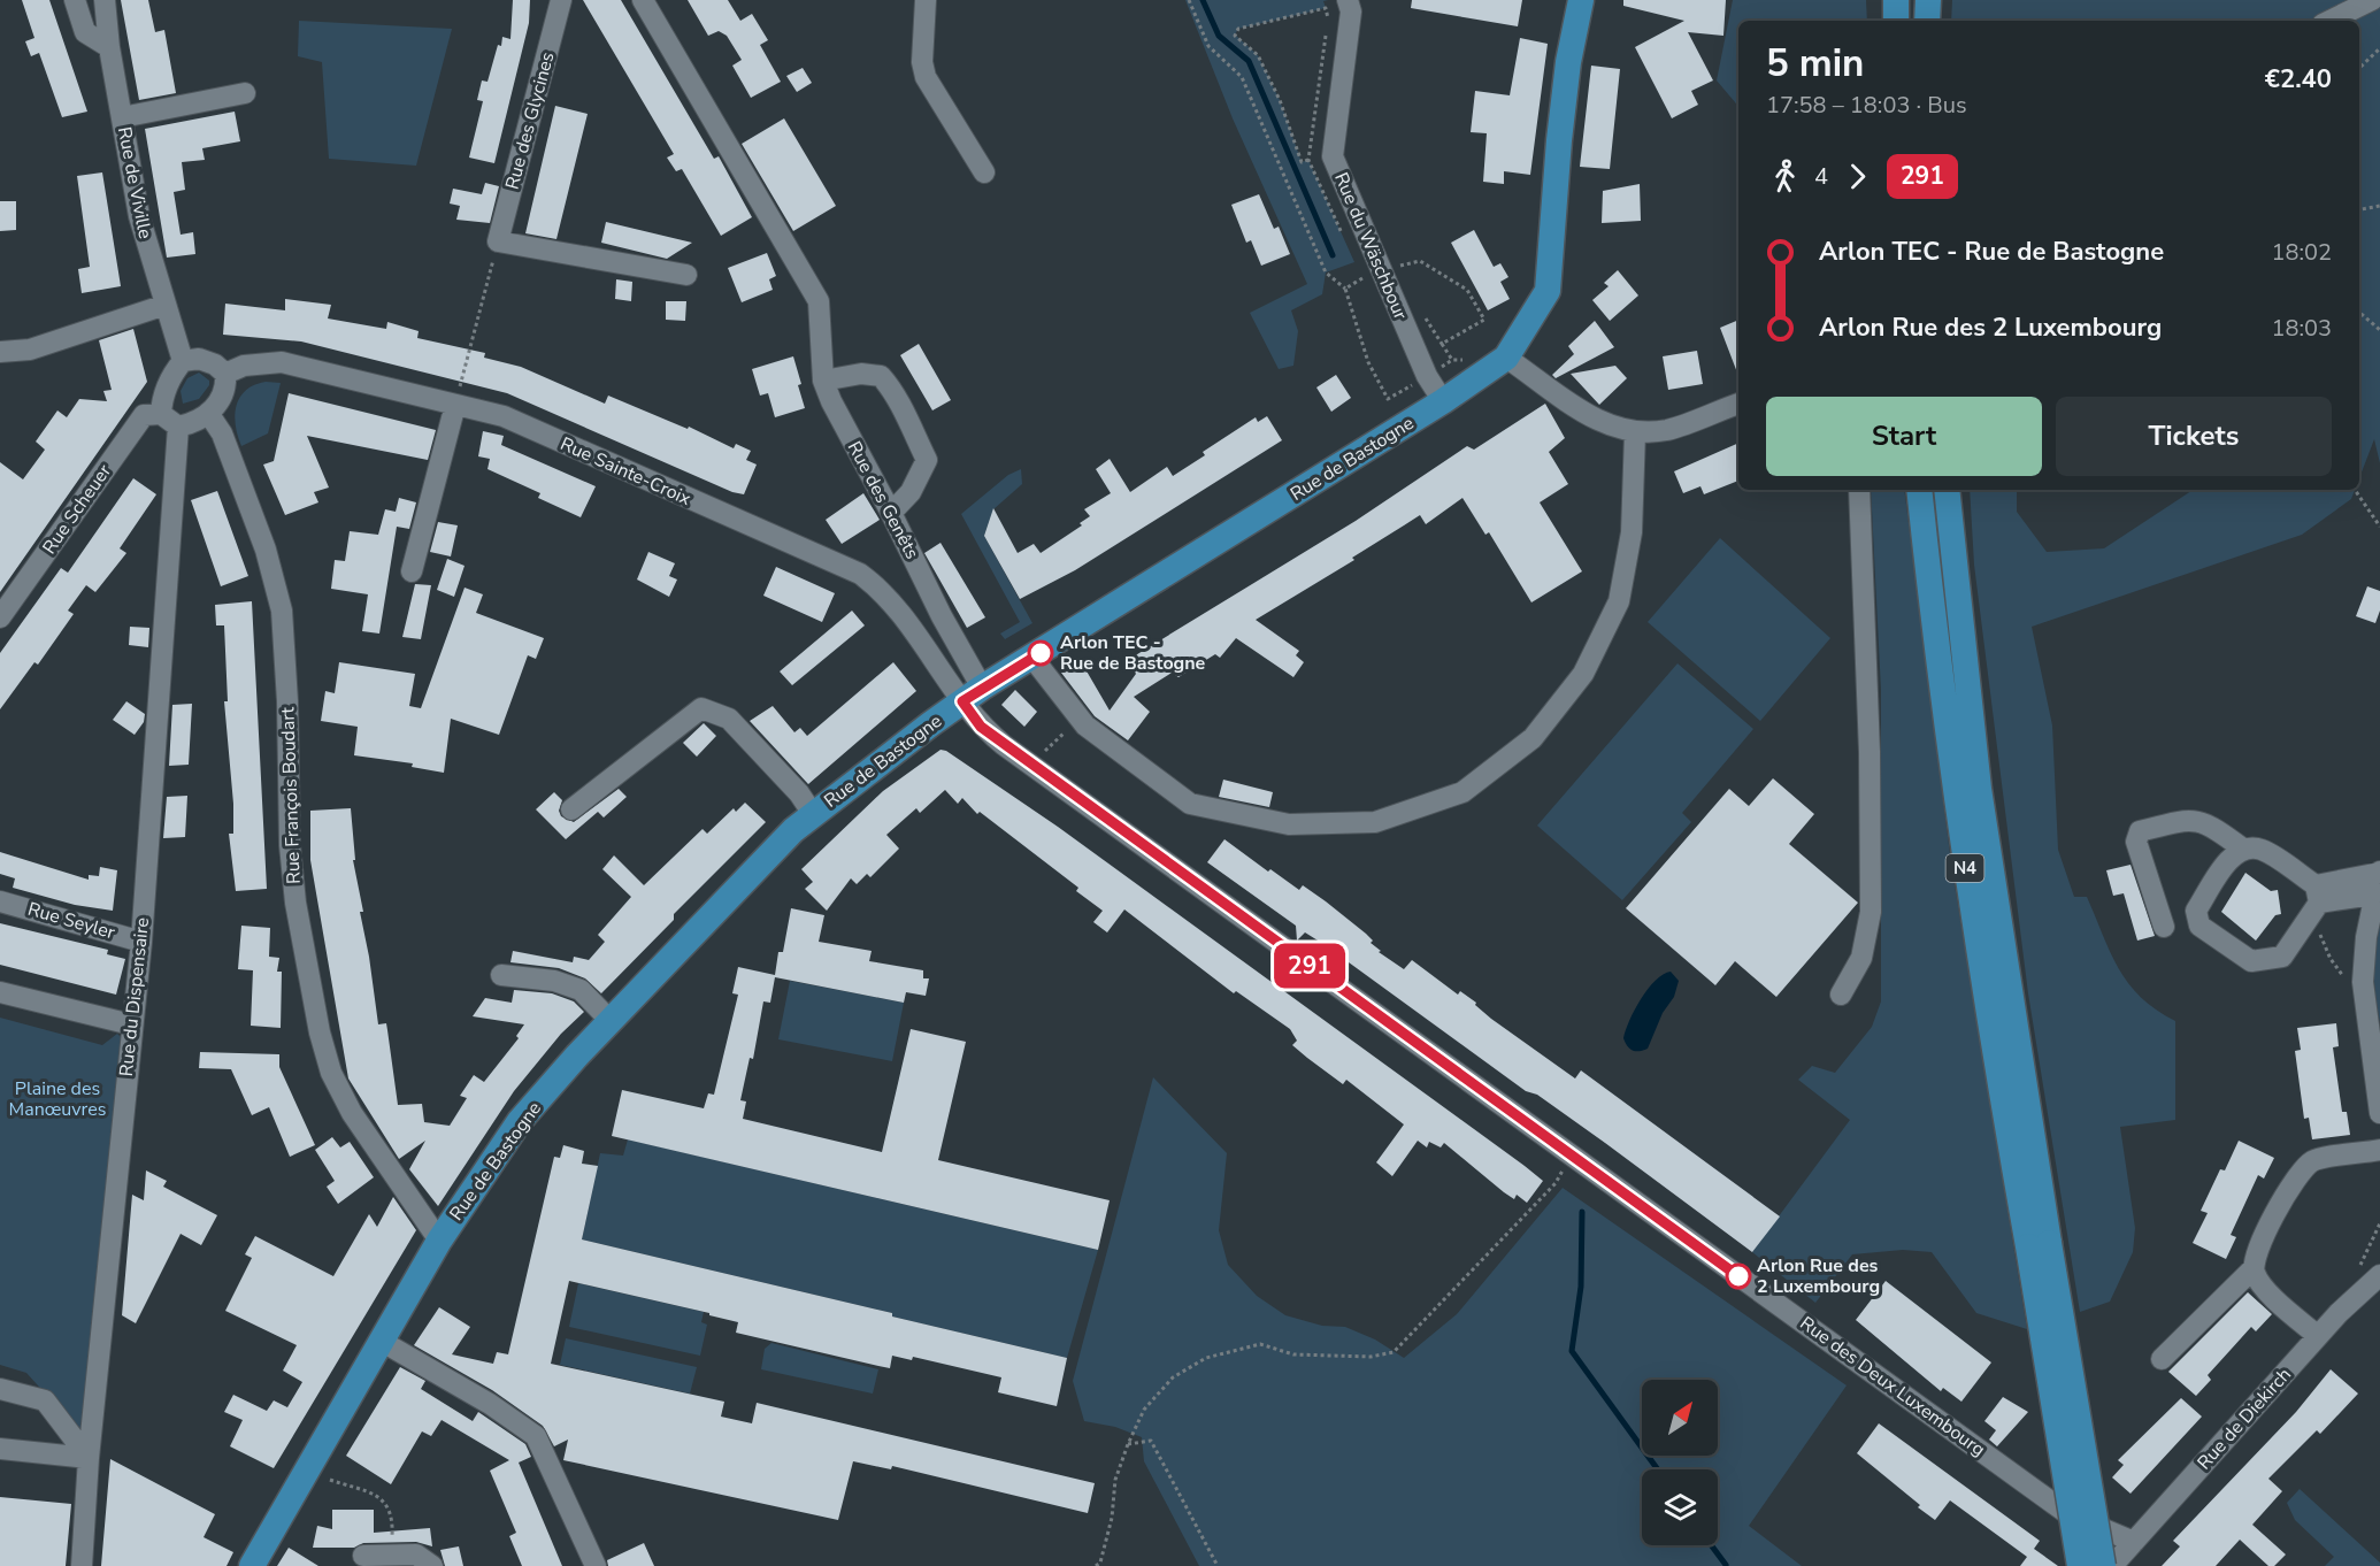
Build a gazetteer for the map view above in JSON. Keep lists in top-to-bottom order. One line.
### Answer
{"streets":{"main road":["Rue de Bastogne","N4"],"street":["Rue des Glycines","Rue de Viville","Rue du Wäschbour","Rue Sainte-Croix","Rue des Genêts","Rue Scheuer","Rue François Boudart","Rue Seyler","Rue du Dispensaire","Rue des Deux Luxembourg","Rue de Diekirch"]},"crossings":[["Rue de Viville","Rue Sainte-Croix"],["Rue de Viville","Rue Scheuer"],["Rue de Viville","Rue François Boudart"],["Rue de Viville","Rue du Dispensaire"],["Rue du Wäschbour","Rue de Bastogne"],["Rue de Bastogne","Rue Sainte-Croix"],["Rue de Bastogne","Rue des Genêts"],["Rue de Bastogne","Rue François Boudart"],["Rue de Bastogne","Rue des Deux Luxembourg"],["Rue Sainte-Croix","Rue des Genêts"],["Rue Sainte-Croix","Rue Scheuer"],["Rue Sainte-Croix","Rue François Boudart"],["Rue Sainte-Croix","Rue du Dispensaire"],["Rue Sainte-Croix","Rue des Deux Luxembourg"],["Rue des Genêts","Rue des Deux Luxembourg"],["Rue Scheuer","Rue François Boudart"],["Rue Scheuer","Rue du Dispensaire"],["Rue François Boudart","Rue du Dispensaire"],["Rue Seyler","Rue du Dispensaire"],["Rue des Deux Luxembourg","Rue de Diekirch"]],"parks":["Plaine des Manœuvres"],"places":["Arlon TEC - Rue de Bastogne","Arlon Rue des 2 Luxembourg"],"lines":["bus line 291"],"north":"top right","page":{"on_map":"291","heading":["5 min","17:58 – 18:03 · Bus","€2.40"],"legs":["4","291"],"list":[{"name":"Arlon TEC - Rue de Bastogne","value":"18:02"},{"name":"Arlon Rue des 2 Luxembourg","value":"18:03"}],"buttons":["Start","Tickets"]}}
